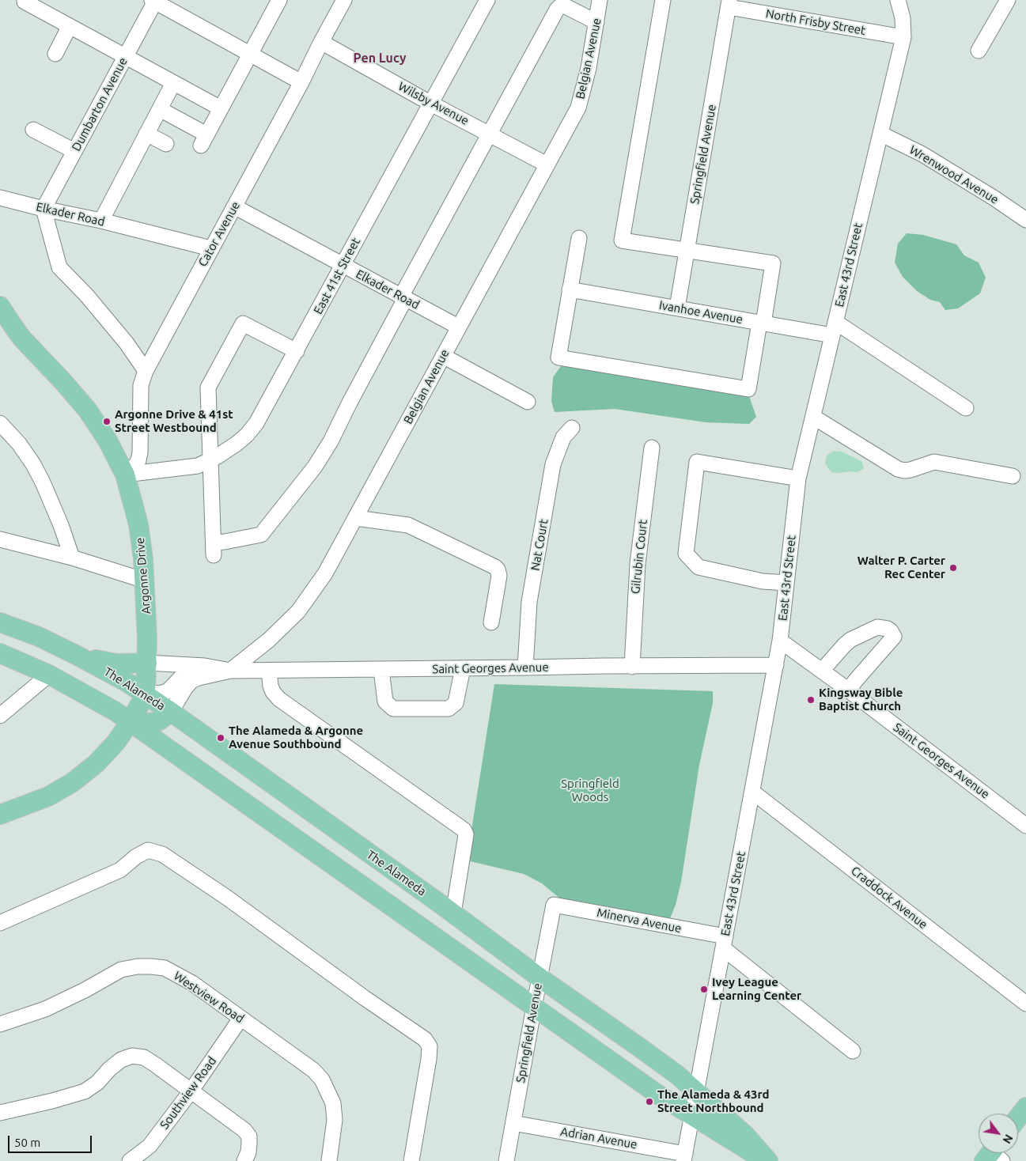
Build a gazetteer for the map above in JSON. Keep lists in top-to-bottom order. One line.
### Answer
{"streets":{"main road":["Argonne Drive","The Alameda"],"street":["North Frisby Street","Belgian Avenue","Wilsby Avenue","Dumbarton Avenue","Springfield Avenue","Wrenwood Avenue","Elkader Road","Cator Avenue","East 43rd Street","East 41st Street","Ivanhoe Avenue","Nat Court","Gilrubin Court","Saint Georges Avenue","Craddock Avenue","Minerva Avenue","Westview Road","Southview Road","Adrian Avenue"]},"crossings":[["North Frisby Street","Springfield Avenue"],["North Frisby Street","East 43rd Street"],["Belgian Avenue","Wilsby Avenue"],["Belgian Avenue","Elkader Road"],["Belgian Avenue","Saint Georges Avenue"],["Belgian Avenue","The Alameda"],["Wilsby Avenue","Cator Avenue"],["Wilsby Avenue","East 41st Street"],["Dumbarton Avenue","Elkader Road"],["Springfield Avenue","Ivanhoe Avenue"],["Springfield Avenue","The Alameda"],["Springfield Avenue","Minerva Avenue"],["Springfield Avenue","Adrian Avenue"],["Wrenwood Avenue","East 43rd Street"],["Elkader Road","Cator Avenue"],["Elkader Road","East 41st Street"],["Cator Avenue","East 41st Street"],["Cator Avenue","Argonne Drive"],["East 43rd Street","Ivanhoe Avenue"],["East 43rd Street","Saint Georges Avenue"],["East 43rd Street","The Alameda"],["East 43rd Street","Craddock Avenue"],["East 43rd Street","Minerva Avenue"],["East 43rd Street","Adrian Avenue"],["East 41st Street","Argonne Drive"],["Nat Court","Saint Georges Avenue"],["Gilrubin Court","Saint Georges Avenue"],["Argonne Drive","Saint Georges Avenue"],["Argonne Drive","The Alameda"],["Westview Road","Southview Road"]],"districts":["Pen Lucy"],"parks":["Springfield Woods"],"places":["Argonne Drive & 41st Street Westbound","Walter P. Carter Rec Center","Kingsway Bible Baptist Church","The Alameda & Argonne Avenue Southbound","Ivey League Learning Center","The Alameda & 43rd Street Northbound"],"scale_bar":"50 m","north":"bottom right"}
